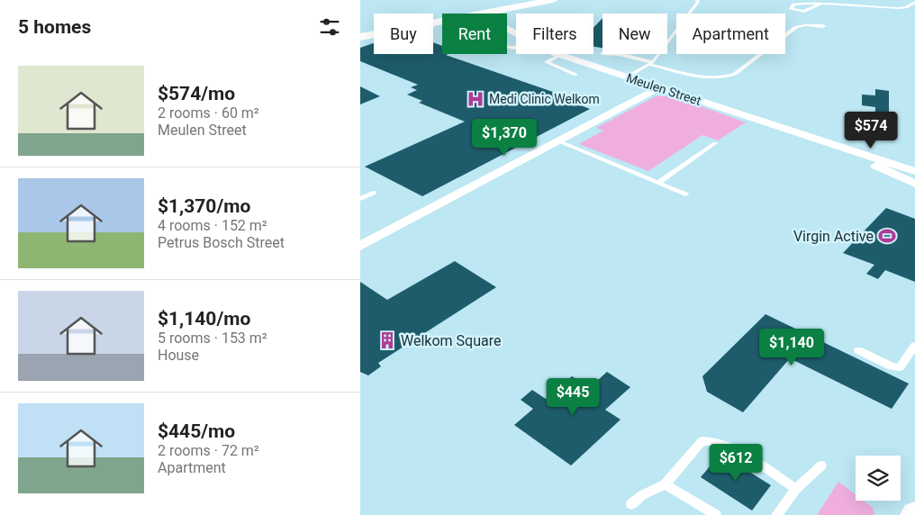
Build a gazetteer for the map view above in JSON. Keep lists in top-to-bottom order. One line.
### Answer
{"streets":{"street":["Meulen Street"]},"places":{"hospital":["Medi Clinic Welkom"],"sports":["Virgin Active"],"building":["Welkom Square"]},"page":{"heading":"5 homes","chip":["Buy","Rent","Filters","New","Apartment"],"list":[{"name":"$574/mo","note":"2 rooms · 60 m² · Meulen Street"},{"name":"$1,370/mo","note":"4 rooms · 152 m² · Petrus Bosch Street"},{"name":"$1,140/mo","note":"5 rooms · 153 m² · House"},{"name":"$445/mo","note":"2 rooms · 72 m² · Apartment"}],"price":["$574","$1,370","$1,140","$445","$612"]}}
